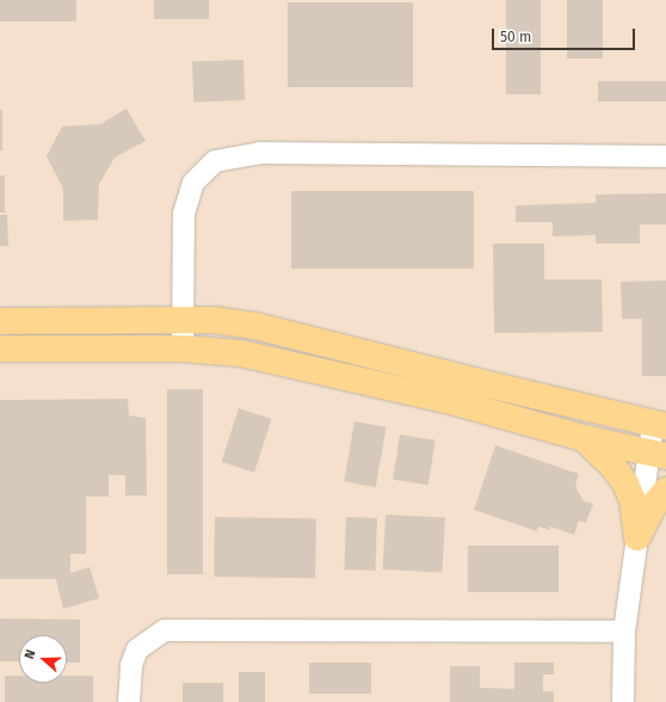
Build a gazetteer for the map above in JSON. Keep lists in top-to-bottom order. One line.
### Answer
{"scale_bar":"50 m","north":"left"}
